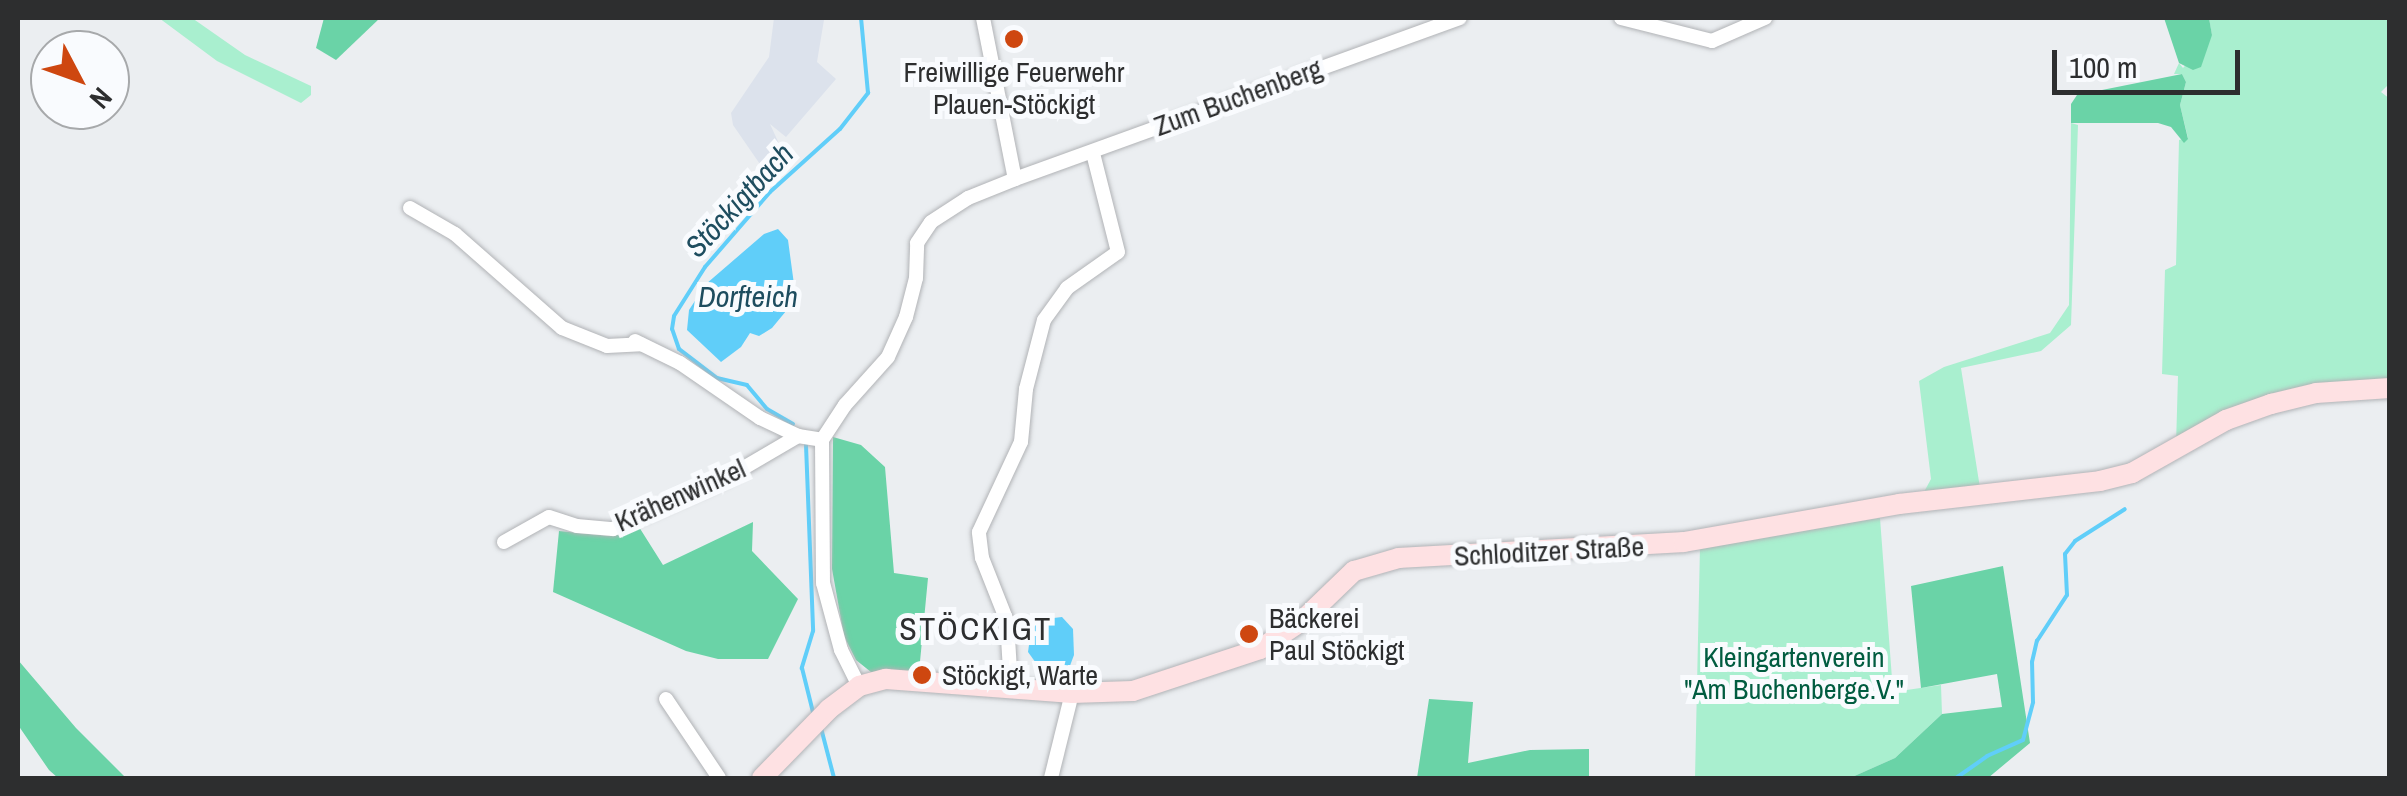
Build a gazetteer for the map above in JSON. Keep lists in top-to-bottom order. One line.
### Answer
{"streets":{"street":["Zum Buchenberg","Krähenwinkel","Schloditzer Straße"]},"districts":["STÖCKIGT"],"water":["Stöckigtbach","Dorfteich"],"parks":["Kleingartenverein \"Am Buchenberge.V.\""],"places":["Freiwillige Feuerwehr Plauen-Stöckigt","Bäckerei Paul Stöckigt","Stöckigt, Warte"],"scale_bar":"100 m","north":"bottom right"}
